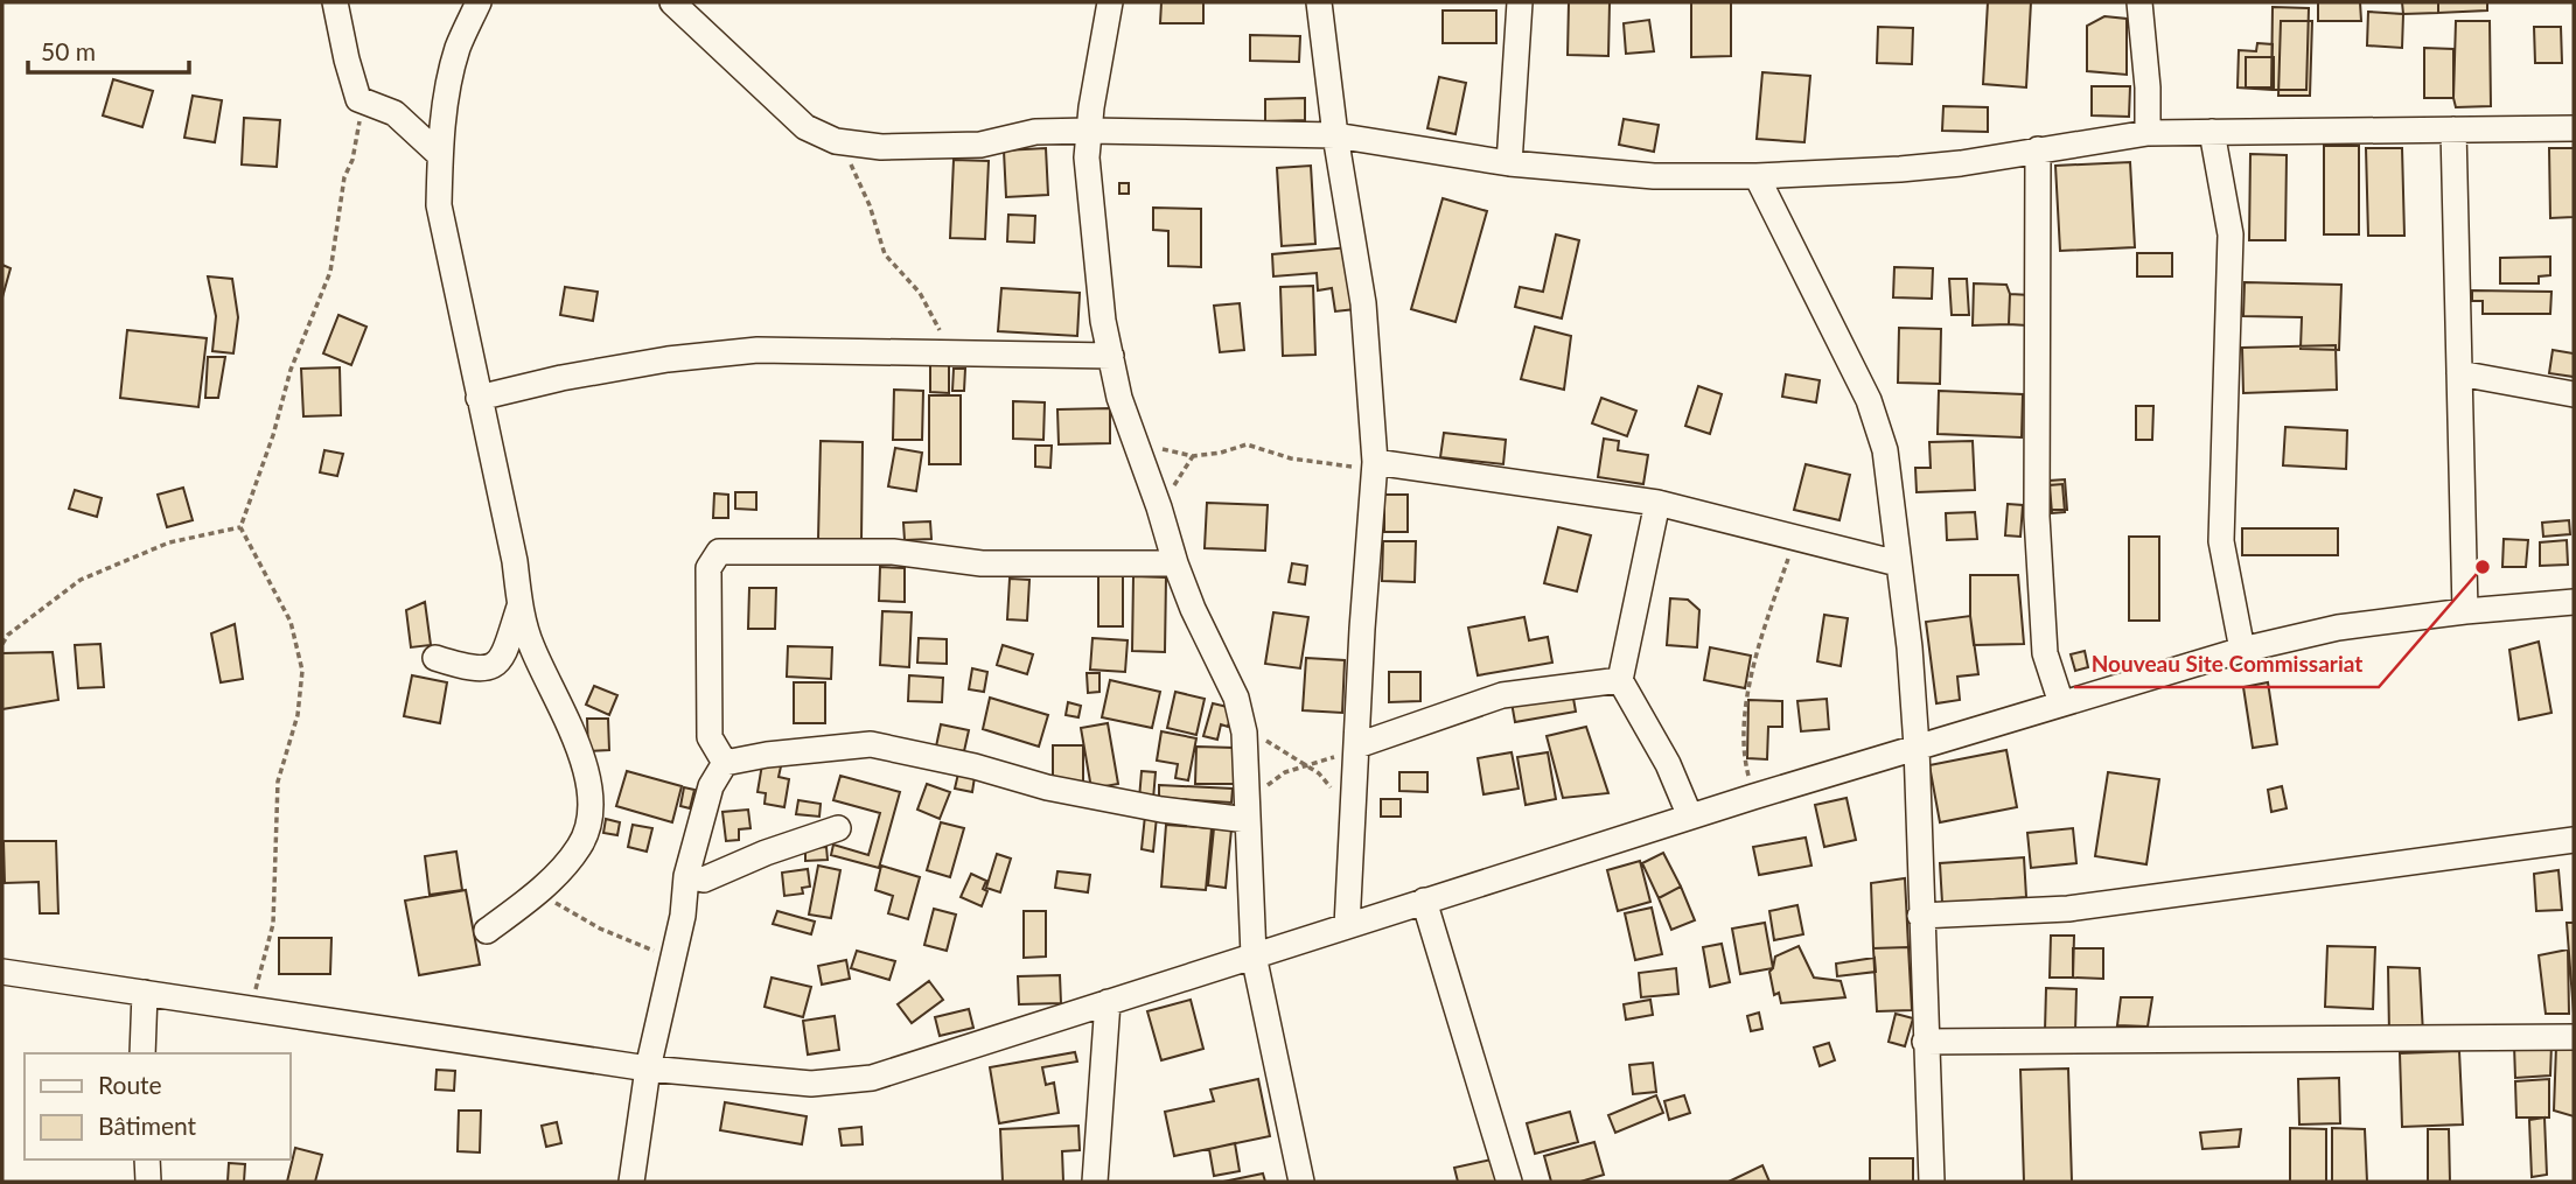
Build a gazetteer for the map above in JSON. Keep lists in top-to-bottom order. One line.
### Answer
{"places":["Nouveau Site Commissariat"],"legend":["Route","Bâtiment"],"scale_bar":"50 m"}
